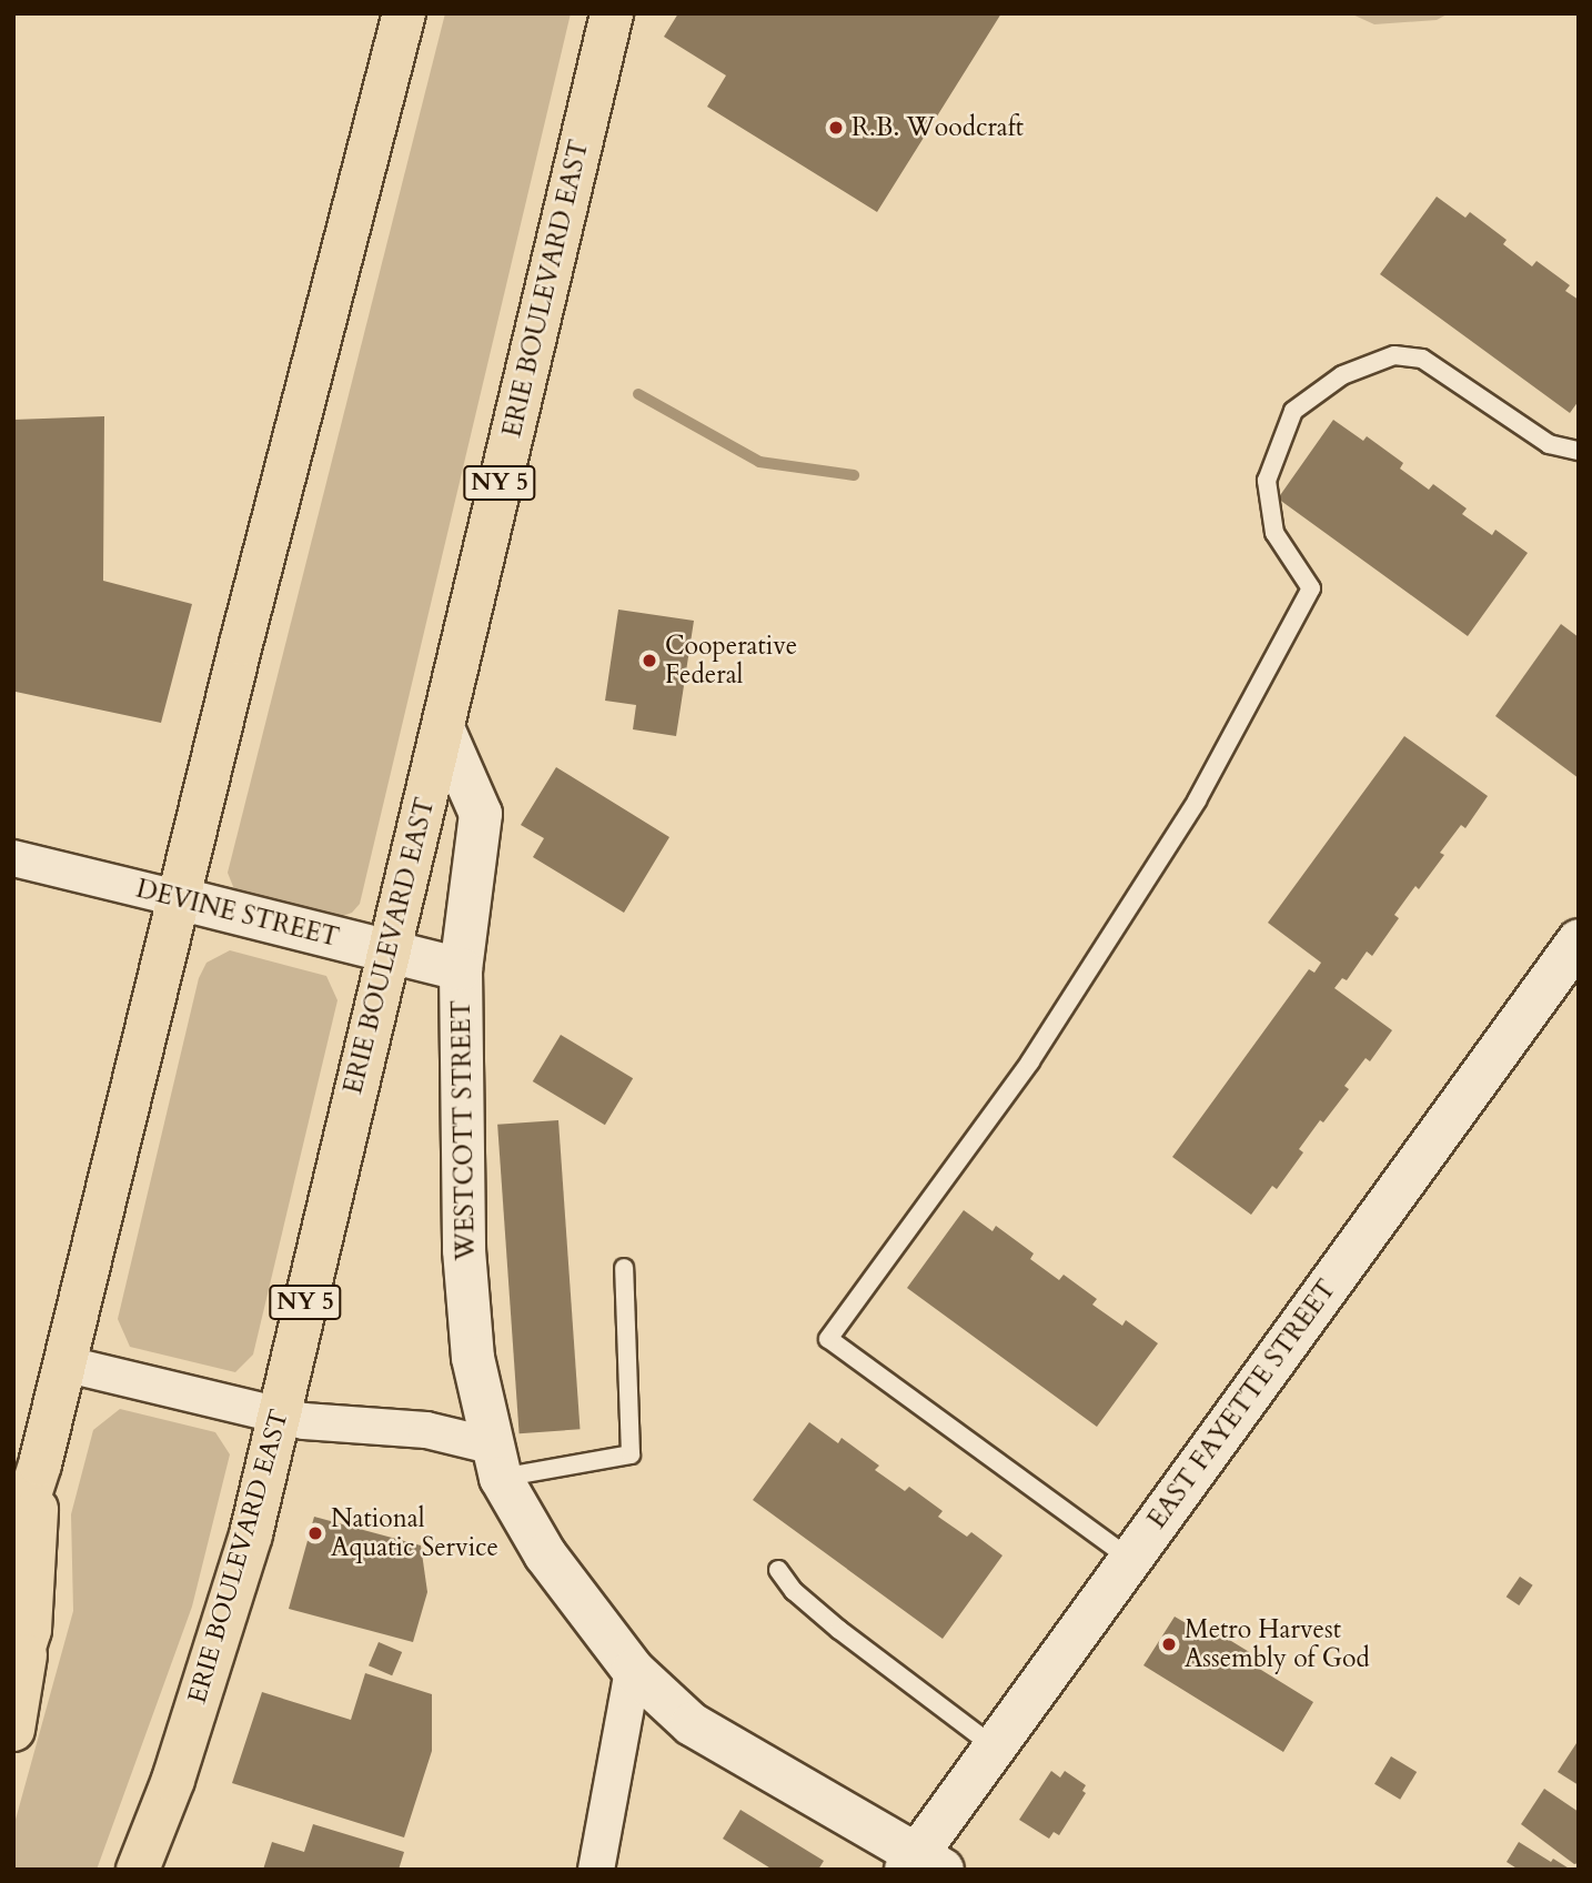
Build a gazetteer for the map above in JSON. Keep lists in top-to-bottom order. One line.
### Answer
{"streets":{"main road":["ERIE BOULEVARD EAST","NY 5"],"street":["DEVINE STREET","WESTCOTT STREET","EAST FAYETTE STREET"]},"crossings":[["ERIE BOULEVARD EAST","DEVINE STREET"],["ERIE BOULEVARD EAST","WESTCOTT STREET"],["DEVINE STREET","WESTCOTT STREET"],["WESTCOTT STREET","EAST FAYETTE STREET"]],"places":["R.B. Woodcraft","Cooperative Federal","National Aquatic Service","Metro Harvest Assembly of God"]}
